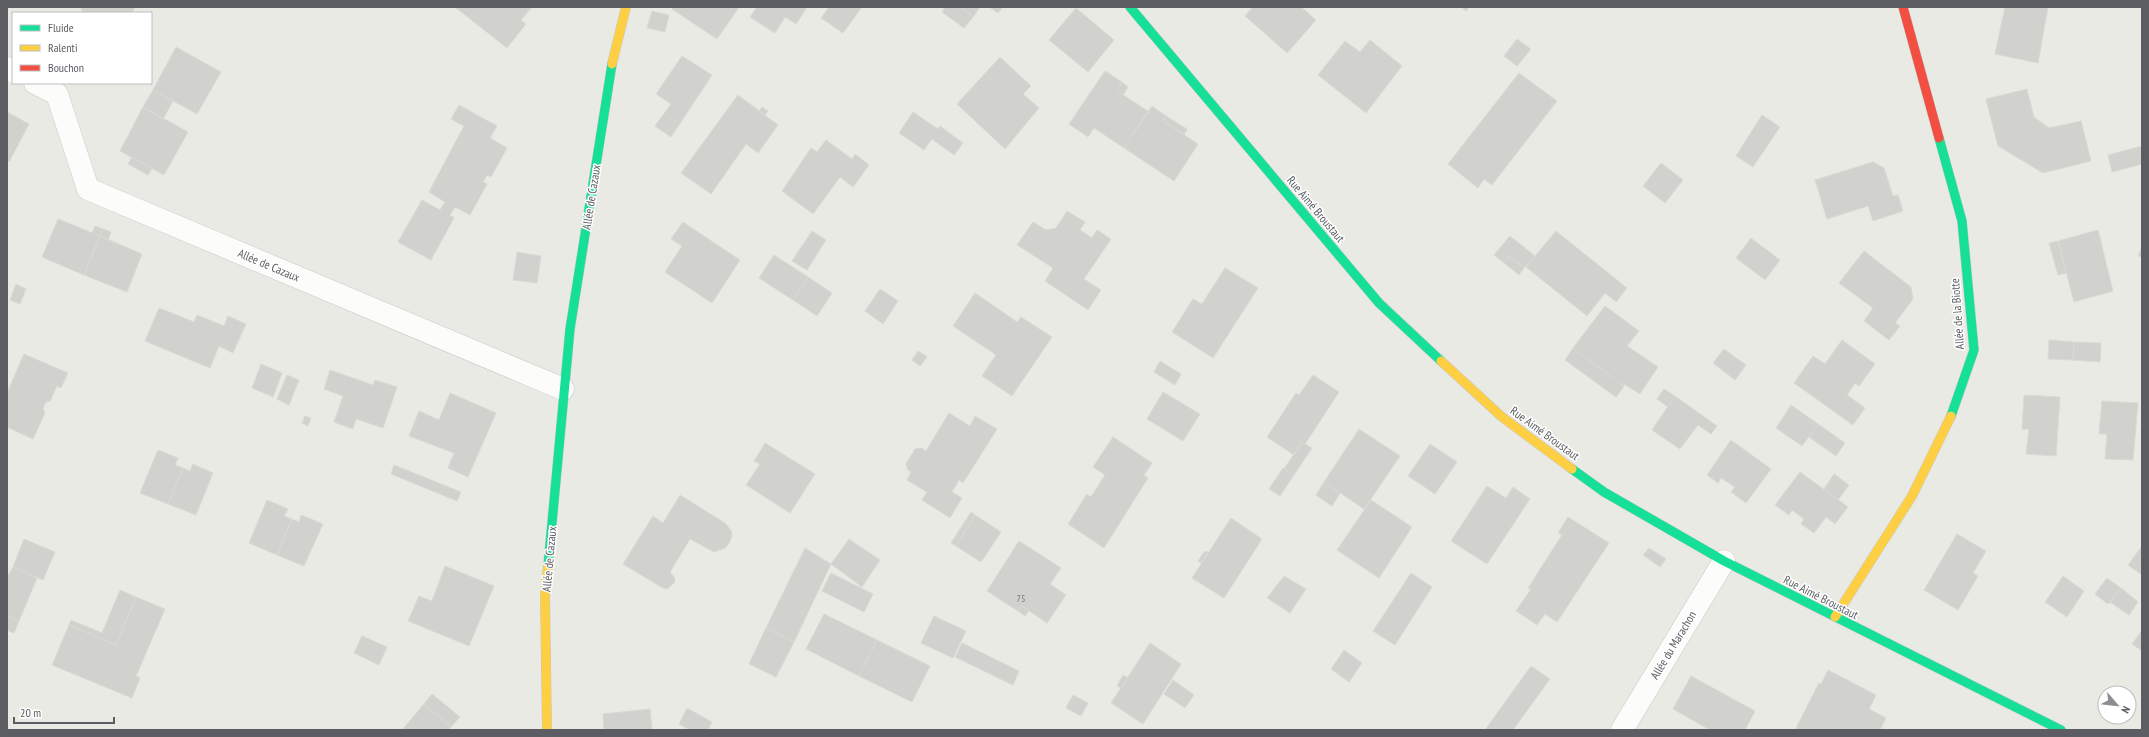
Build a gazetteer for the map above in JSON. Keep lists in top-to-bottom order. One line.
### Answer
{"streets":{"street":["Allée de Cazaux","Rue Aimé Broustaut","Allée de la Biotte","Allée du Marachon"]},"crossings":[["Rue Aimé Broustaut","Allée de la Biotte"],["Rue Aimé Broustaut","Allée du Marachon"]],"house_numbers":["75"],"legend":["Fluide","Ralenti","Bouchon"],"scale_bar":"20 m","north":"bottom right"}
